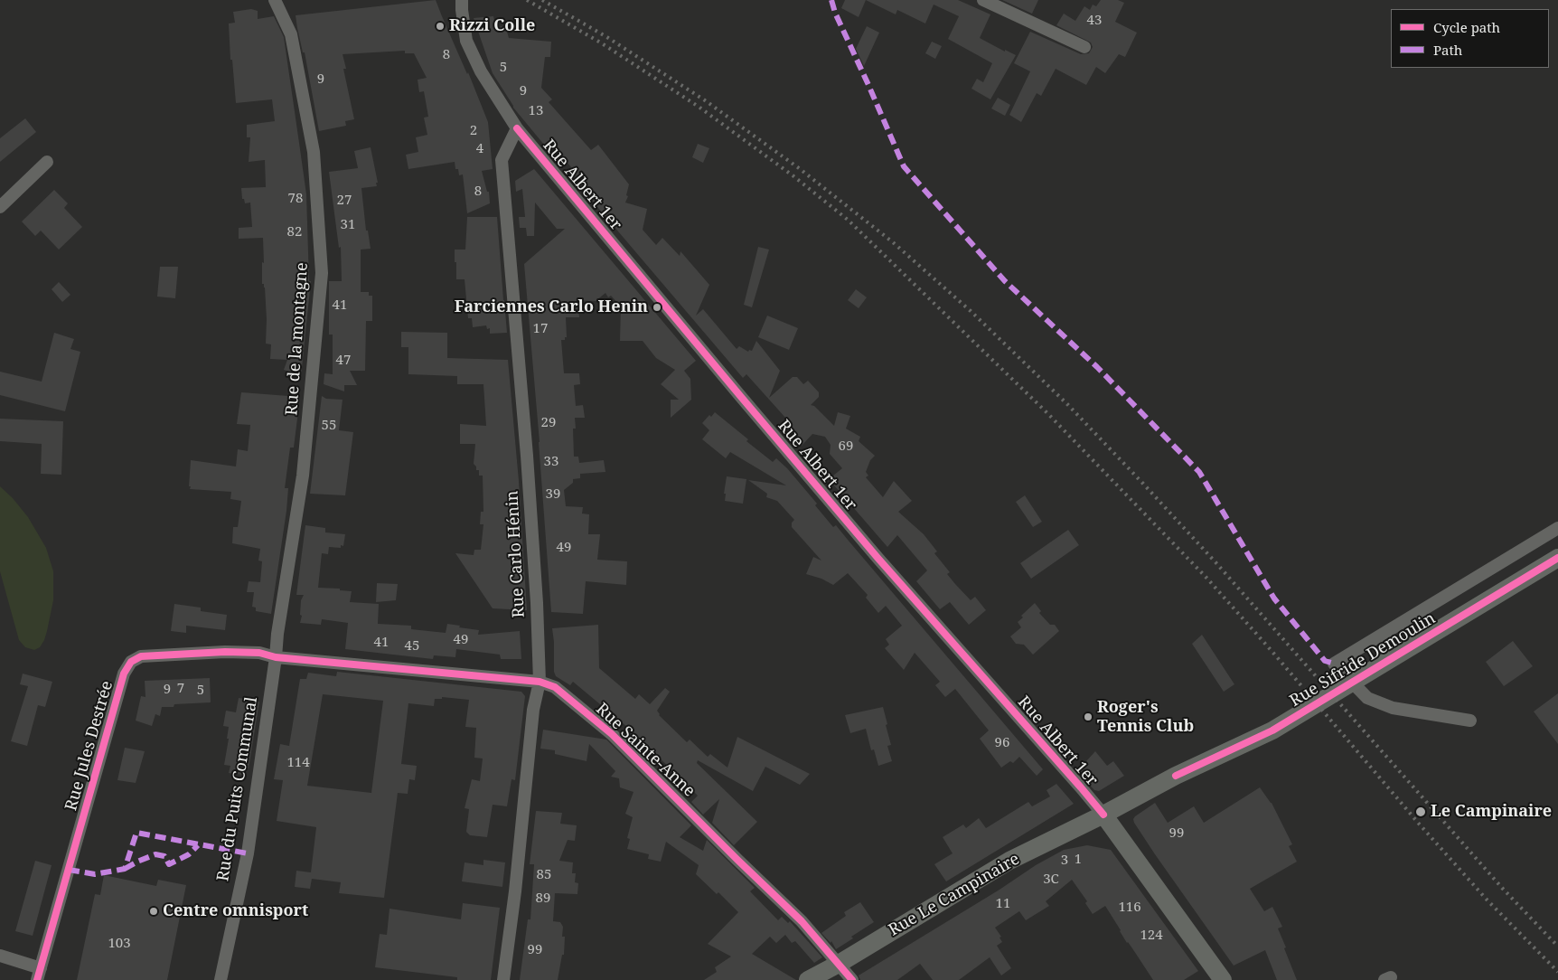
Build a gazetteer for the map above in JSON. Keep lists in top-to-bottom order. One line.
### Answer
{"streets":{"main road":["Rue Albert 1er","Rue Sifride Demoulin","Rue Le Campinaire"],"street":["Rue de la montagne","Rue Carlo Hénin","Rue Jules Destrée","Rue Sainte-Anne","Rue du Puits Communal"]},"crossings":[["Rue Albert 1er","Rue Carlo Hénin"],["Rue Albert 1er","Rue Sifride Demoulin"],["Rue Albert 1er","Rue Le Campinaire"],["Rue de la montagne","Rue Jules Destrée"],["Rue de la montagne","Rue Sainte-Anne"],["Rue de la montagne","Rue du Puits Communal"],["Rue Carlo Hénin","Rue Sainte-Anne"],["Rue Sifride Demoulin","Rue Le Campinaire"],["Rue Jules Destrée","Rue Sainte-Anne"],["Rue Jules Destrée","Rue du Puits Communal"],["Rue Sainte-Anne","Rue du Puits Communal"],["Rue Sainte-Anne","Rue Le Campinaire"]],"places":["Rizzi Colle","Farciennes Carlo Henin","Roger's Tennis Club","Le Campinaire","Centre omnisport"],"house_numbers":["43","8","5","9","9","13","2","4","8","78","27","31","82","41","17","47","29","55","69","33","39","49","49","41","45","7","9","5","96","114","99","1","3","85","3C","89","11","116","124","103","99"],"legend":["Cycle path","Path"]}
